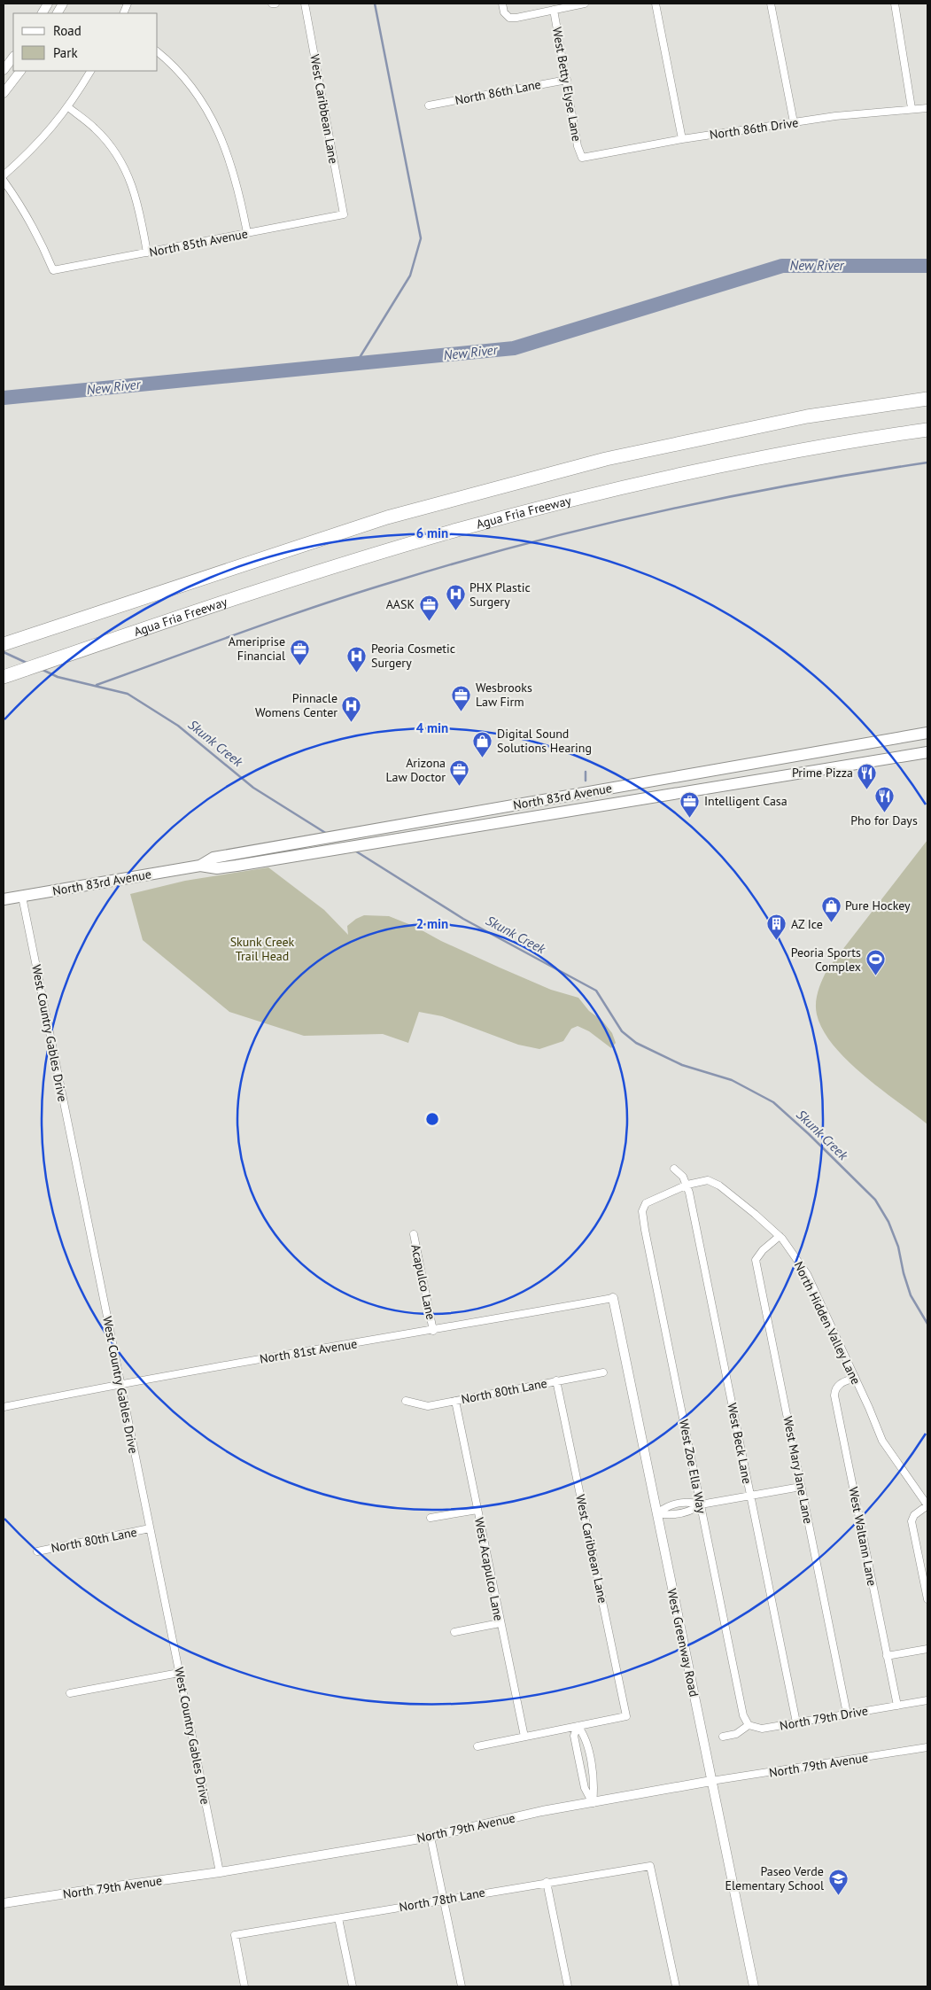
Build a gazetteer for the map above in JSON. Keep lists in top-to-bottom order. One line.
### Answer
{"streets":{"highway":["Agua Fria Freeway"],"main road":["North 83rd Avenue"],"street":["West Betty Elyse Lane","North 86th Lane","West Caribbean Lane","North 86th Drive","North 85th Avenue","West Country Gables Drive","Acapulco Lane","North Hidden Valley Lane","North 81st Avenue","North 80th Lane","West Beck Lane","West Zoe Ella Way","West Mary Jane Lane","West Waltann Lane","West Acapulco Lane","West Greenway Road","North 79th Drive","North 79th Avenue","North 78th Lane"]},"crossings":[["West Betty Elyse Lane","North 86th Lane"],["West Betty Elyse Lane","North 86th Drive"],["West Caribbean Lane","North 85th Avenue"],["West Caribbean Lane","North 80th Lane"],["North 83rd Avenue","West Country Gables Drive"],["West Country Gables Drive","North 81st Avenue"],["West Country Gables Drive","North 80th Lane"],["West Country Gables Drive","North 79th Avenue"],["Acapulco Lane","North 81st Avenue"],["North Hidden Valley Lane","West Beck Lane"],["North Hidden Valley Lane","West Zoe Ella Way"],["North Hidden Valley Lane","West Mary Jane Lane"],["North Hidden Valley Lane","West Waltann Lane"],["North 81st Avenue","West Greenway Road"],["North 80th Lane","West Acapulco Lane"],["West Beck Lane","North 79th Drive"],["West Zoe Ella Way","North 79th Drive"],["West Mary Jane Lane","North 79th Drive"],["West Waltann Lane","North 79th Drive"],["West Greenway Road","North 79th Avenue"]],"water":["New River","Skunk Creek"],"parks":["Skunk Creek Trail Head"],"places":{"hospital":["PHX Plastic Surgery","Peoria Cosmetic Surgery","Pinnacle Womens Center"],"office":["AASK","Ameriprise Financial","Wesbrooks Law Firm","Arizona Law Doctor","Intelligent Casa"],"shop":["Digital Sound Solutions Hearing","Pure Hockey"],"restaurant":["Prime Pizza","Pho for Days"],"building":["AZ Ice"],"sports":["Peoria Sports Complex"],"school or university":["Paseo Verde Elementary School"]},"legend":["Road","Park"],"rings":["6 min","4 min","2 min"]}
